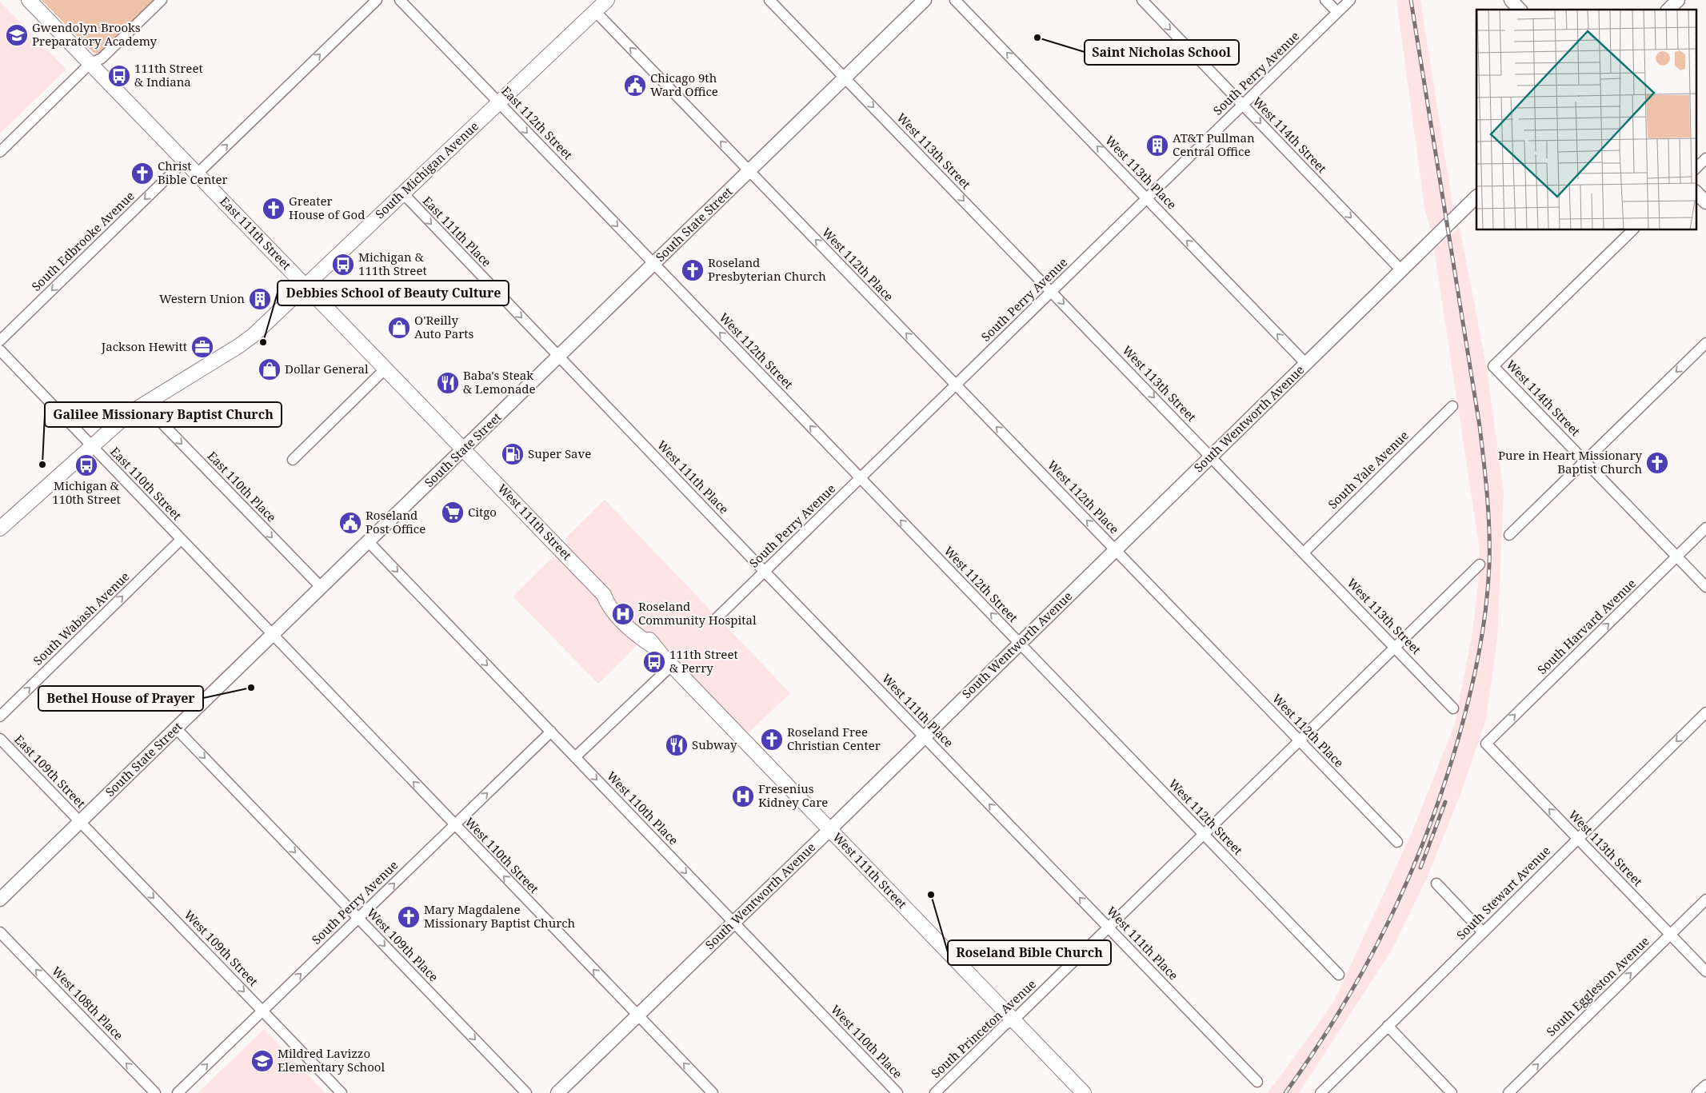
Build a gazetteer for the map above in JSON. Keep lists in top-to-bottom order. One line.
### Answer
{"streets":{"main road":["South Michigan Avenue","East 111th Street","West 111th Street"],"street":["South Perry Avenue","East 112th Street","West 114th Street","West 113th Street","West 113th Place","South State Street","East 111th Place","South Edbrooke Avenue","West 112th Place","West 112th Street","South Wentworth Avenue","South Yale Avenue","West 111th Place","East 110th Street","East 110th Place","South Wabash Avenue","South Harvard Avenue","East 109th Street","West 110th Place","West 110th Street","South Stewart Avenue","West 109th Place","West 109th Street","South Eggleston Avenue","West 108th Place","South Princeton Avenue"]},"crossings":[["South Perry Avenue","West 114th Street"],["South Perry Avenue","West 113th Street"],["South Perry Avenue","West 113th Place"],["South Perry Avenue","West 112th Place"],["South Perry Avenue","West 112th Street"],["South Perry Avenue","West 111th Place"],["South Perry Avenue","West 110th Place"],["South Perry Avenue","West 110th Street"],["South Perry Avenue","West 109th Place"],["South Perry Avenue","West 109th Street"],["East 112th Street","South Michigan Avenue"],["East 112th Street","South State Street"],["East 112th Street","West 112th Street"],["West 114th Street","South Wentworth Avenue"],["West 114th Street","South Harvard Avenue"],["West 113th Street","South State Street"],["West 113th Street","South Wentworth Avenue"],["West 113th Street","South Yale Avenue"],["West 113th Street","South Harvard Avenue"],["West 113th Street","South Stewart Avenue"],["West 113th Street","South Eggleston Avenue"],["West 113th Street","South Princeton Avenue"],["South Michigan Avenue","East 111th Place"],["South Michigan Avenue","East 111th Street"],["South Michigan Avenue","West 112th Place"],["South Michigan Avenue","East 110th Street"],["South Michigan Avenue","East 110th Place"],["West 113th Place","South Wentworth Avenue"],["South State Street","East 111th Place"],["South State Street","East 111th Street"],["South State Street","West 112th Place"],["South State Street","West 112th Street"],["South State Street","West 111th Place"],["South State Street","East 110th Street"],["South State Street","East 110th Place"],["South State Street","West 111th Street"],["South State Street","East 109th Street"],["South State Street","West 110th Place"],["South State Street","West 110th Street"],["South State Street","West 109th Place"],["South State Street","West 109th Street"],["East 111th Place","West 111th Place"],["East 111th Street","South Edbrooke Avenue"],["East 111th Street","West 111th Street"],["West 112th Place","South Wentworth Avenue"],["West 112th Place","South Princeton Avenue"],["West 112th Street","South Wentworth Avenue"],["West 112th Street","South Princeton Avenue"],["South Wentworth Avenue","West 111th Place"],["South Wentworth Avenue","West 111th Street"],["South Wentworth Avenue","West 110th Place"],["South Wentworth Avenue","West 110th Street"],["West 111th Place","South Princeton Avenue"],["East 110th Street","South Wabash Avenue"],["East 110th Street","West 110th Street"],["West 111th Street","South Princeton Avenue"],["East 109th Street","West 109th Street"]],"one_way":["South Perry Avenue","East 112th Street","West 114th Street","West 113th Place","East 111th Place","South Edbrooke Avenue","West 112th Place","West 112th Street","East 110th Place","South Wabash Avenue","South Harvard Avenue","West 110th Place","West 110th Street","West 109th Place","West 109th Street","South Eggleston Avenue","West 108th Place"],"places":{"school or university":["Gwendolyn Brooks Preparatory Academy","Mildred Lavizzo Elementary School"],"other":["Saint Nicholas School","Debbies School of Beauty Culture","Galilee Missionary Baptist Church","Bethel House of Prayer","Roseland Bible Church"],"bus stop":["111th Street & Indiana","Michigan & 111th Street","Michigan & 110th Street","111th Street & Perry"],"public building":["Chicago 9th Ward Office","Roseland Post Office"],"building":["AT&T Pullman Central Office","Western Union"],"church":["Christ Bible Center","Greater House of God","Roseland Presbyterian Church","Pure in Heart Missionary Baptist Church","Roseland Free Christian Center","Mary Magdalene Missionary Baptist Church"],"shop":["O'Reilly Auto Parts","Dollar General"],"office":["Jackson Hewitt"],"restaurant":["Baba's Steak & Lemonade","Subway"],"fuel station":["Super Save"],"supermarket":["Citgo"],"hospital":["Roseland Community Hospital","Fresenius Kidney Care"]}}
